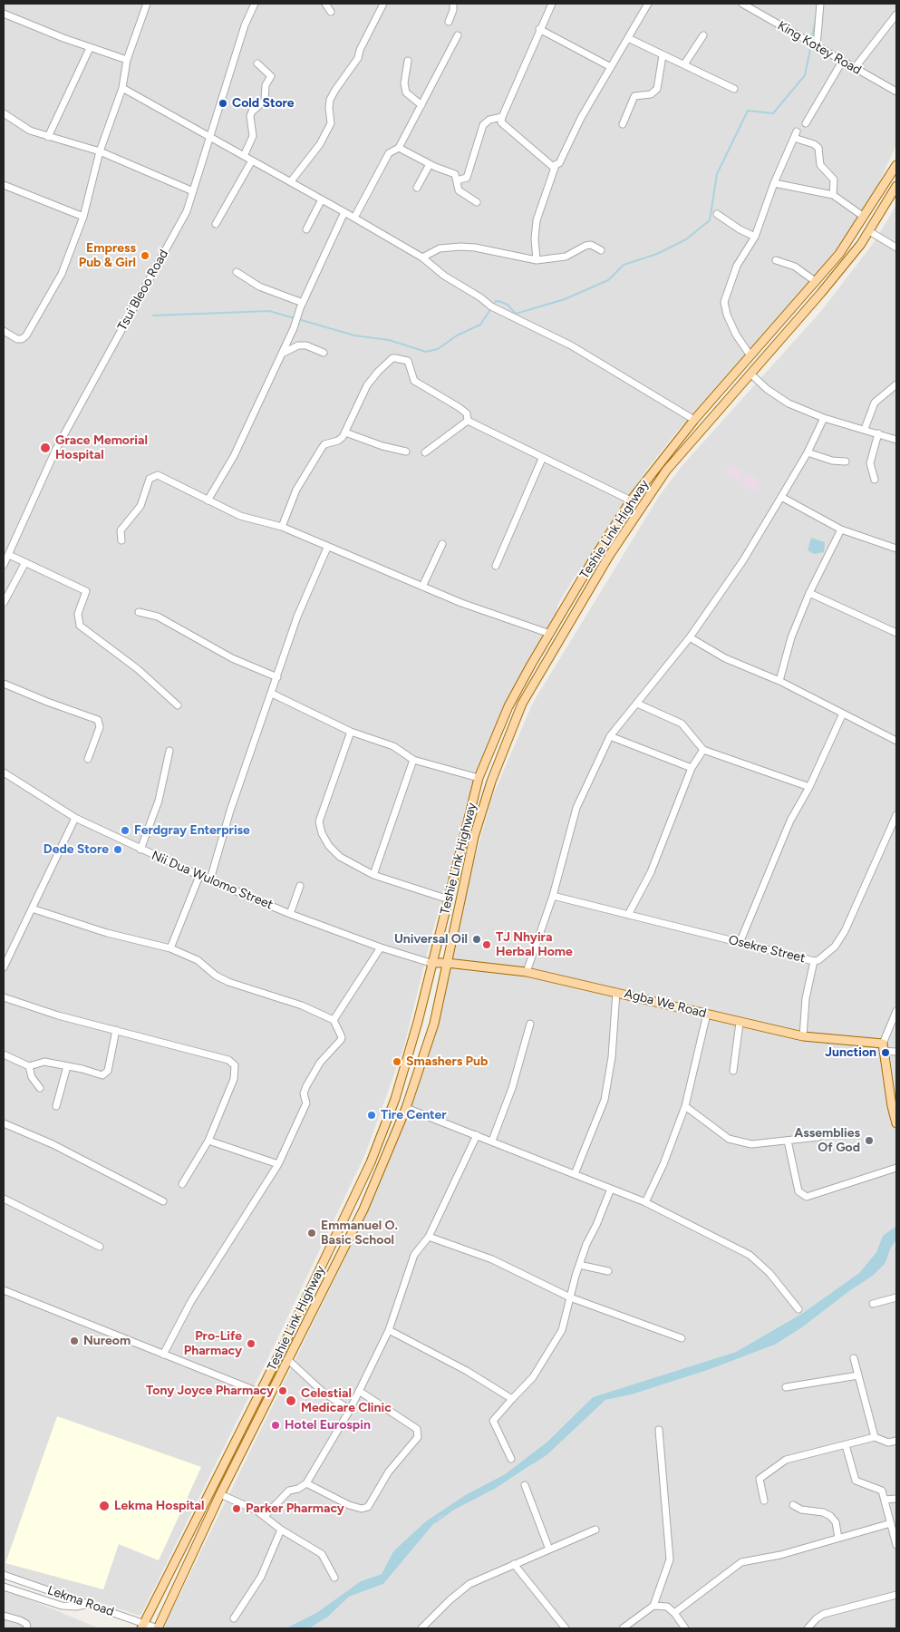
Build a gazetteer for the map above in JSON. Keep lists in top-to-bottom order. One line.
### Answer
{"streets":{"main road":["Teshie Link Highway","Agba We Road"],"street":["King Kotey Road","Tsui Bleoo Road","Nii Dua Wulomo Street","Osekre Street","Lekma Road"]},"crossings":[["Teshie Link Highway","Nii Dua Wulomo Street"],["Teshie Link Highway","Agba We Road"],["Teshie Link Highway","Lekma Road"],["Nii Dua Wulomo Street","Agba We Road"]],"places":["Cold Store","Empress Pub & Girl","Grace Memorial Hospital","Ferdgray Enterprise","Dede Store","Universal Oil","TJ Nhyira Herbal Home","Junction","Smashers Pub","Tire Center","Assemblies Of God","Emmanuel O. Basic School","Nureom","Pro-Life Pharmacy","Tony Joyce Pharmacy","Celestial Medicare Clinic","Hotel Eurospin","Lekma Hospital","Parker Pharmacy"]}
